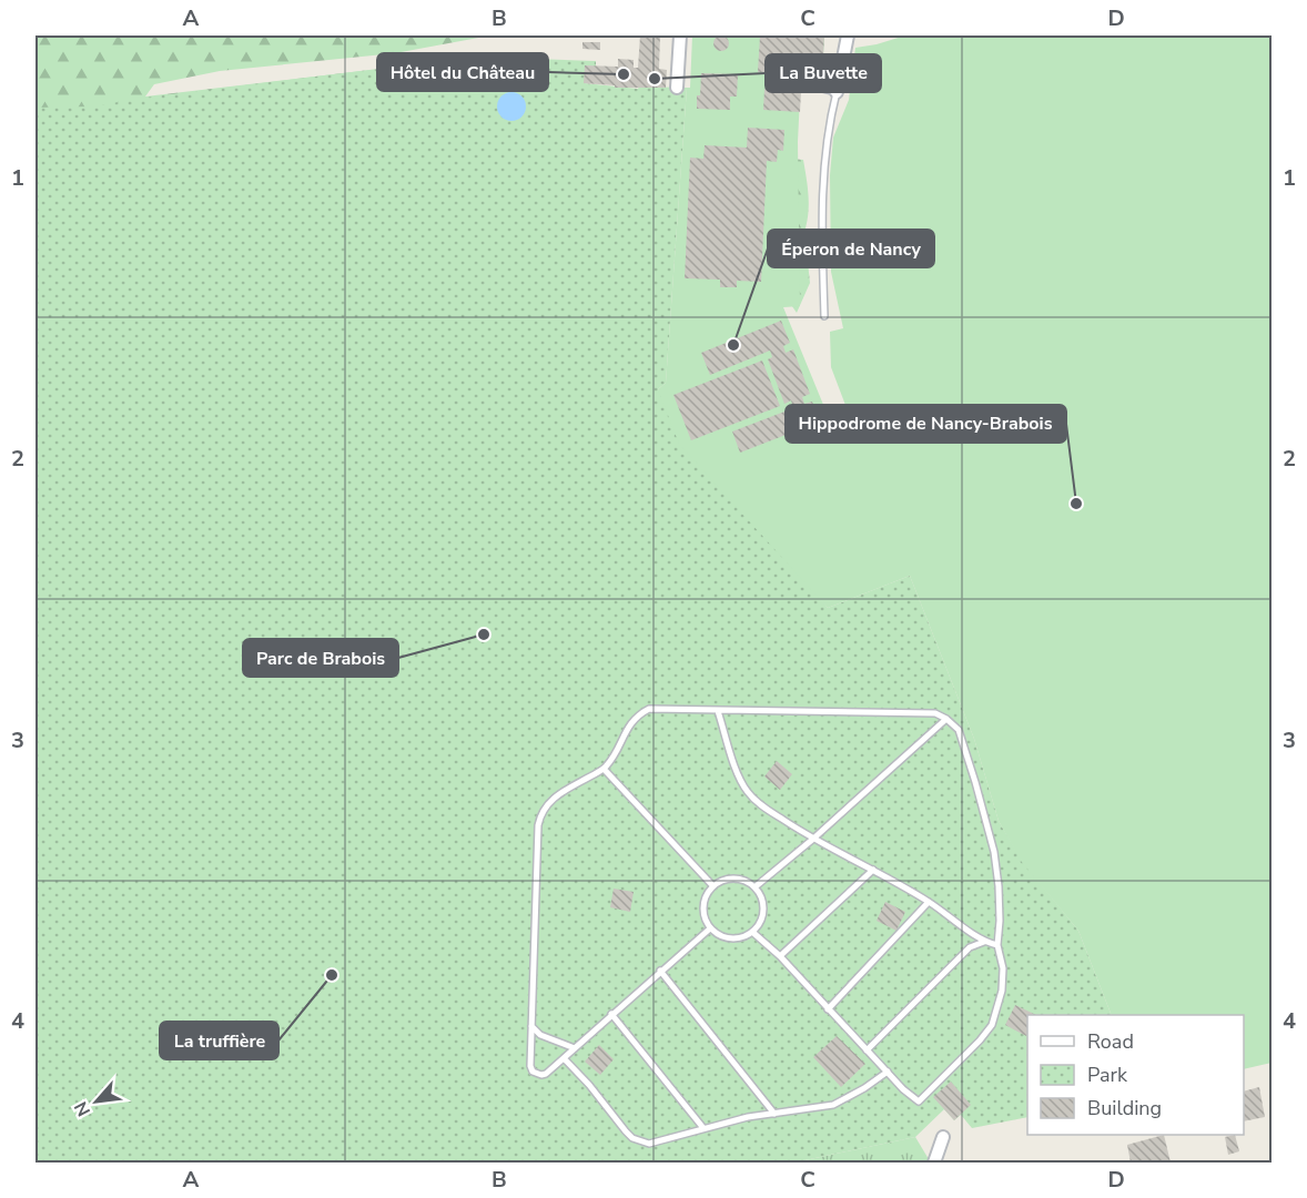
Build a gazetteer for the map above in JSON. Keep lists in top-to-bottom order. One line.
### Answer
{"places":["Hôtel du Château","La Buvette","Éperon de Nancy","Hippodrome de Nancy-Brabois","Parc de Brabois","La truffière"],"legend":["Road","Park","Building"],"north":"bottom left","grid":{"columns":["A","B","C","D"],"rows":["1","2","3","4"]}}
